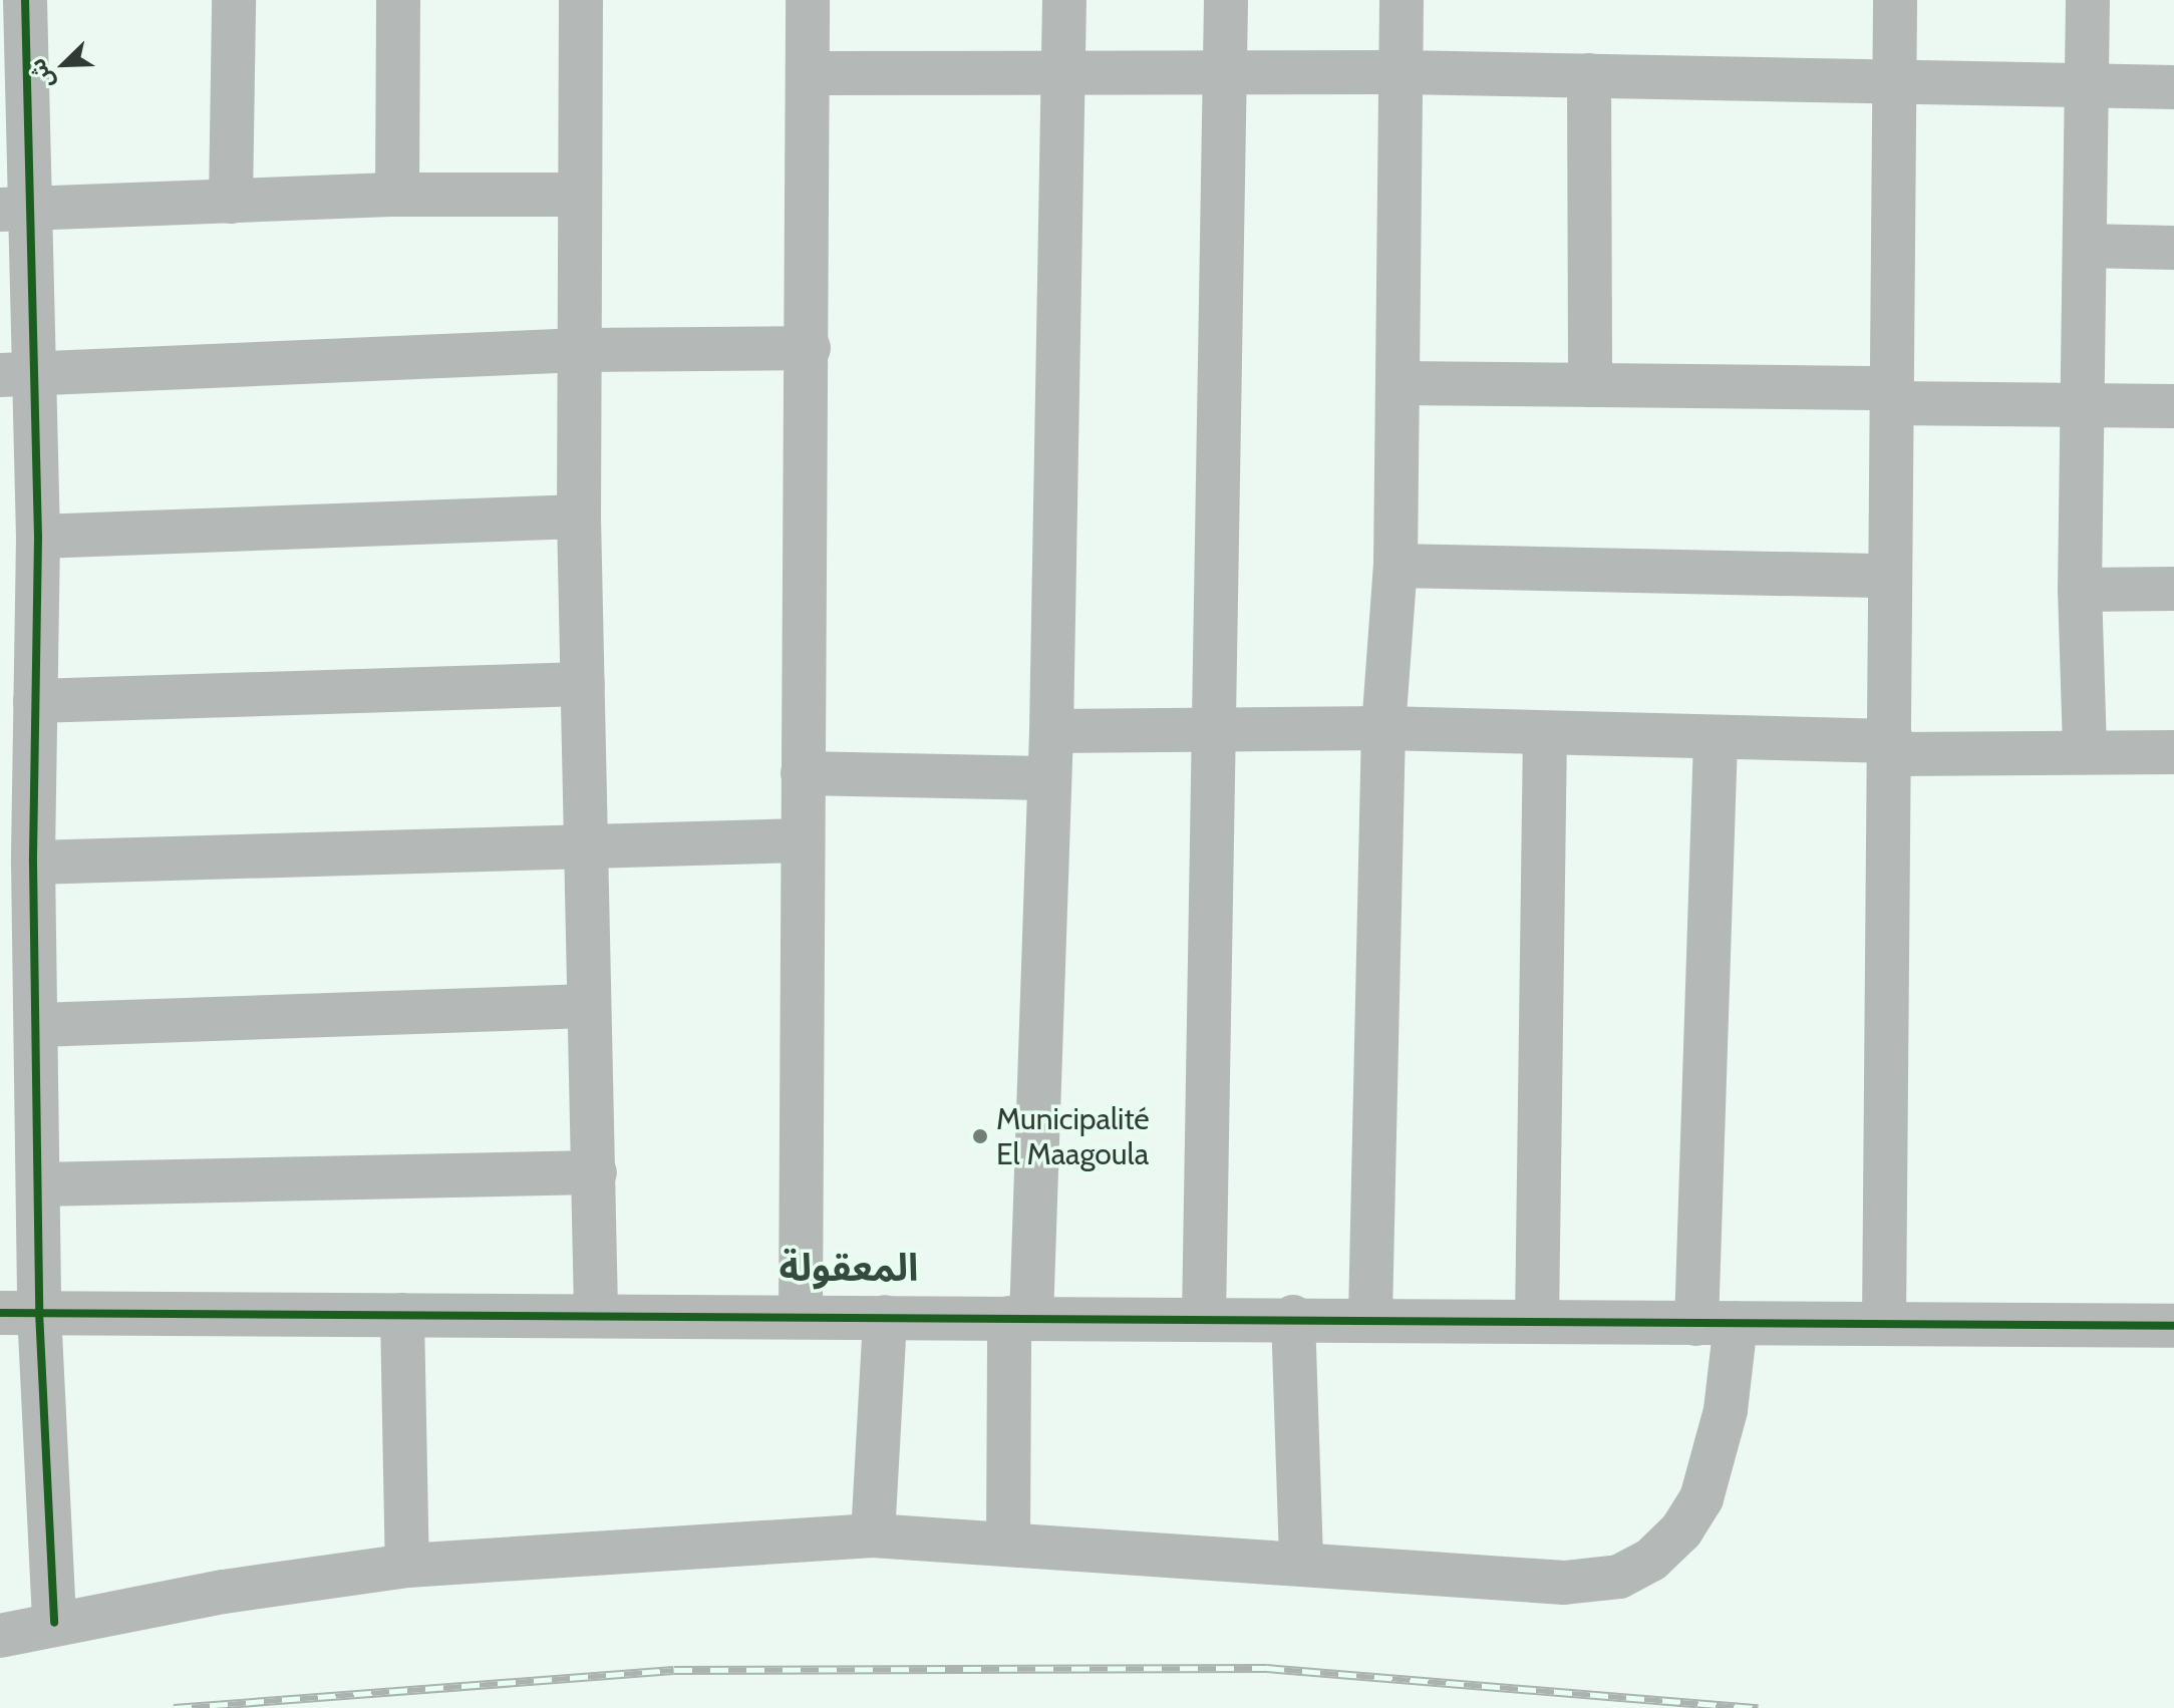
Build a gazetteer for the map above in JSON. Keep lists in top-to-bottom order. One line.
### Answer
{"districts":["المعقولة"],"places":["Municipalité El Maagoula"],"north":"bottom left"}
